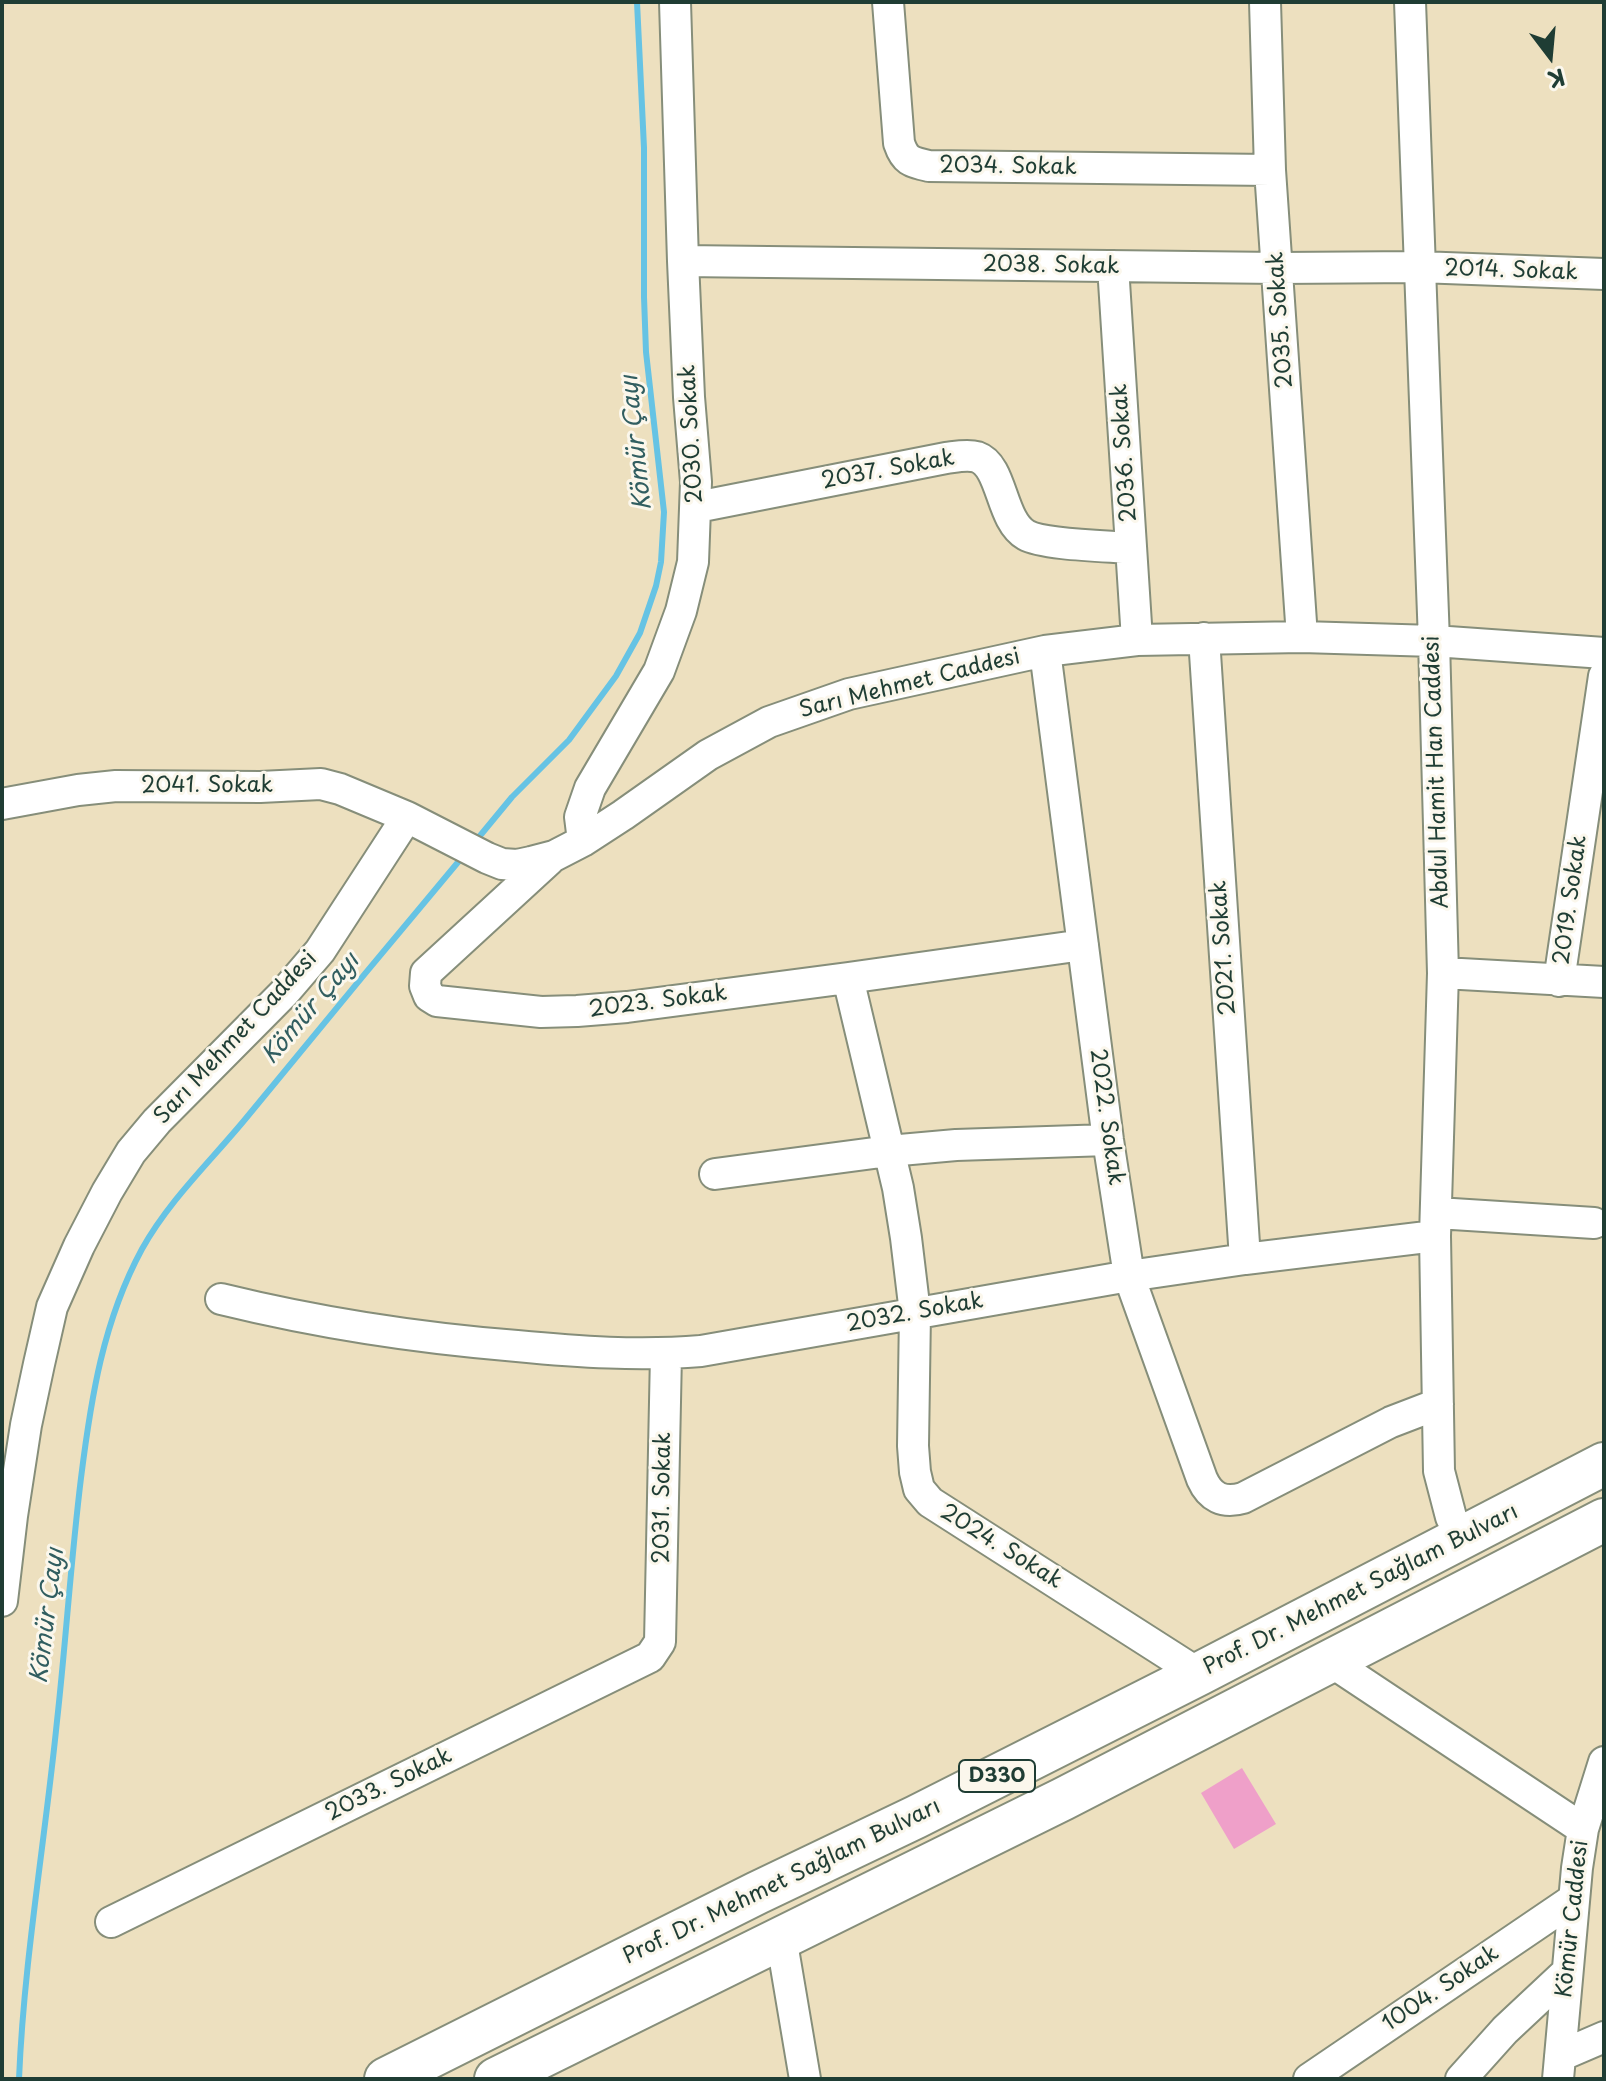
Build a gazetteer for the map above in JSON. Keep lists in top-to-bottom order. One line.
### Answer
{"streets":{"highway":["Prof. Dr. Mehmet Sağlam Bulvarı","D330"],"street":["2034. Sokak","2038. Sokak","2014. Sokak","2035. Sokak","2030. Sokak","2036. Sokak","2037. Sokak","Sarı Mehmet Caddesi","Abdul Hamit Han Caddesi","2041. Sokak","2019. Sokak","2021. Sokak","2023. Sokak","2022. Sokak","2032. Sokak","2031. Sokak","2024. Sokak","2033. Sokak","Kömür Caddesi","1004. Sokak"]},"crossings":[["2034. Sokak","2035. Sokak"],["2038. Sokak","2014. Sokak"],["2038. Sokak","2035. Sokak"],["2038. Sokak","2030. Sokak"],["2038. Sokak","2036. Sokak"],["2038. Sokak","Abdul Hamit Han Caddesi"],["2014. Sokak","Abdul Hamit Han Caddesi"],["2035. Sokak","Sarı Mehmet Caddesi"],["2030. Sokak","2037. Sokak"],["2030. Sokak","Sarı Mehmet Caddesi"],["2036. Sokak","2037. Sokak"],["2036. Sokak","Sarı Mehmet Caddesi"],["Sarı Mehmet Caddesi","Abdul Hamit Han Caddesi"],["Sarı Mehmet Caddesi","2041. Sokak"],["Sarı Mehmet Caddesi","2021. Sokak"],["Sarı Mehmet Caddesi","2023. Sokak"],["Sarı Mehmet Caddesi","2022. Sokak"],["Abdul Hamit Han Caddesi","Prof. Dr. Mehmet Sağlam Bulvarı"],["2023. Sokak","2022. Sokak"],["2023. Sokak","2024. Sokak"],["2022. Sokak","2032. Sokak"],["2032. Sokak","2031. Sokak"],["2032. Sokak","2024. Sokak"],["2031. Sokak","2033. Sokak"],["2024. Sokak","Prof. Dr. Mehmet Sağlam Bulvarı"],["Kömür Caddesi","1004. Sokak"]],"water":["Kömür Çayı"],"north":"bottom"}
